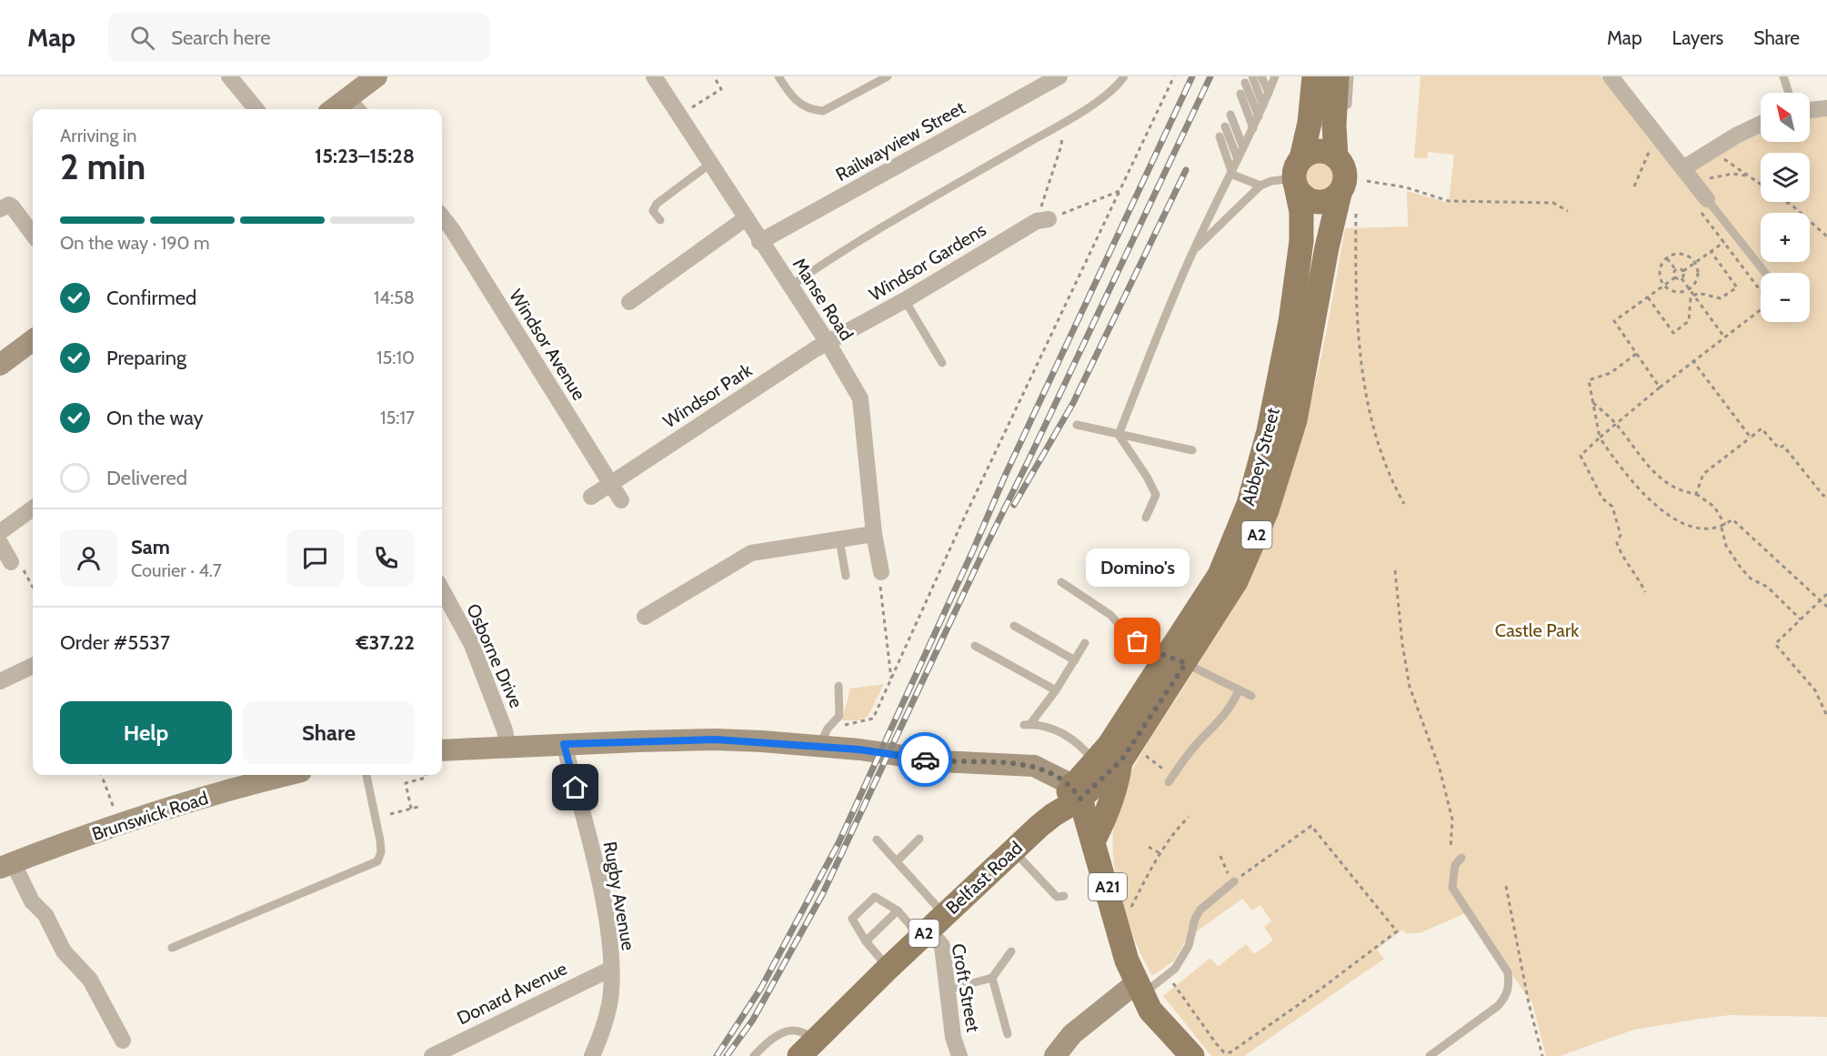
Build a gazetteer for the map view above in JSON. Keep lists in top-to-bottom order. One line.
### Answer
{"streets":{"main road":["Abbey Street","A2","Brunswick Road","Belfast Road","A21"],"street":["Railwayview Street","Windsor Gardens","Manse Road","Windsor Avenue","Windsor Park","Osborne Drive","Rugby Avenue","Croft Street","Donard Avenue"]},"crossings":[["Railwayview Street","Manse Road"],["Windsor Gardens","Manse Road"],["Windsor Gardens","Windsor Park"],["Manse Road","Windsor Park"],["Windsor Avenue","Windsor Park"],["Abbey Street","A2"],["Abbey Street","Belfast Road"],["Abbey Street","A21"],["Belfast Road","Croft Street"],["Rugby Avenue","Donard Avenue"]],"parks":["Castle Park"],"places":["Domino's"],"north":"top left","page":{"header":"Map","search":"Search here","nav":["Map","Layers","Share"],"map_buttons":["+","−"],"heading":["2 min","Arriving in","15:23–15:28"],"panel":["Sam","Courier · 4.7","Order #5537","€37.22"],"bar":"On the way · 190 m","list":[["Confirmed","14:58"],["Preparing","15:10"],["On the way","15:17"],"Delivered"],"bubble":"Domino's","buttons":["Help","Share"]}}
